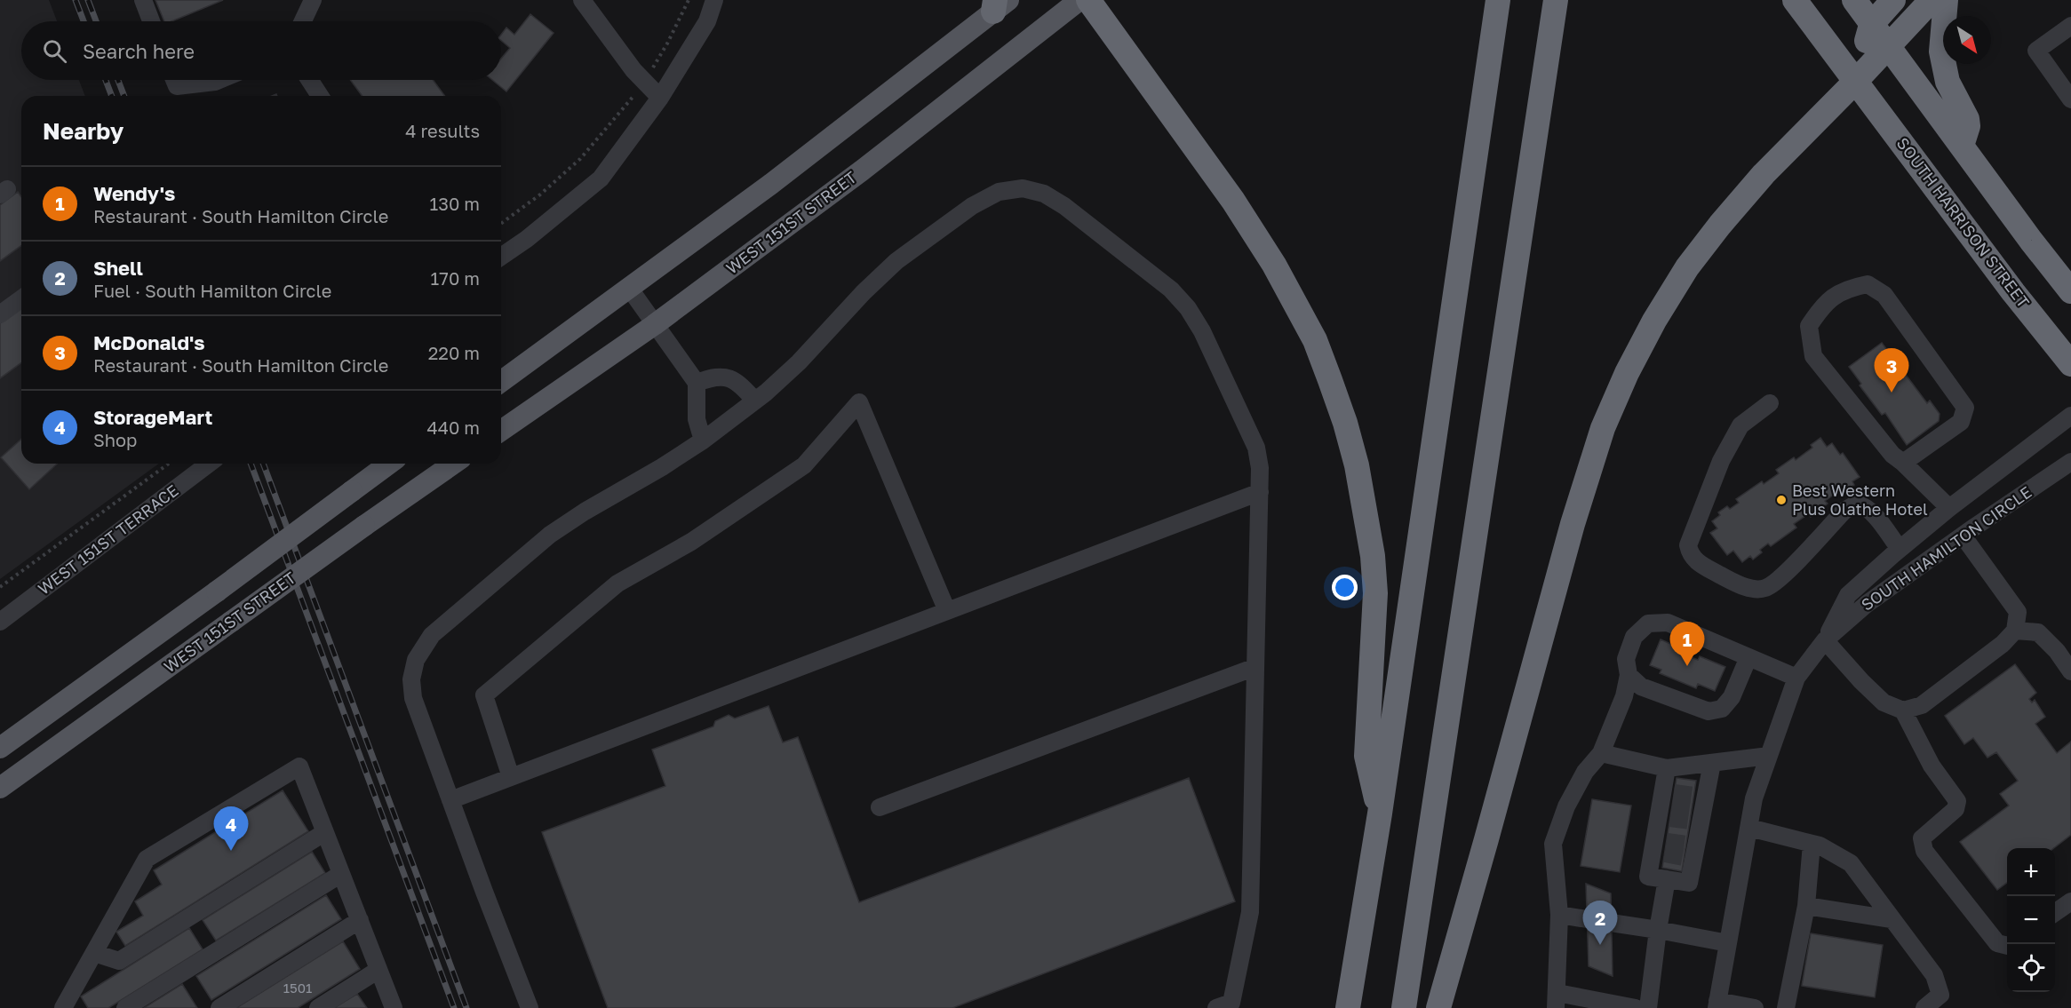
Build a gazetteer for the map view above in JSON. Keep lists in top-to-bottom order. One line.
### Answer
{"streets":{"highway":["SOUTH HARRISON STREET"],"main road":["WEST 151ST STREET"],"street":["WEST 151ST TERRACE","SOUTH HAMILTON CIRCLE"]},"places":["Best Western Plus Olathe Hotel"],"house_numbers":["1501"],"north":"bottom right","page":{"search":"Search here","heading":["Nearby","4 results"],"list":[{"mark":"1","name":"Wendy's","note":"Restaurant · South Hamilton Circle","value":"130 m"},{"mark":"2","name":"Shell","note":"Fuel · South Hamilton Circle","value":"170 m"},{"mark":"3","name":"McDonald's","note":"Restaurant · South Hamilton Circle","value":"220 m"},{"mark":"4","name":"StorageMart","note":"Shop","value":"440 m"}],"pins":["3","1","4","2"],"map_buttons":["+","−"]}}
